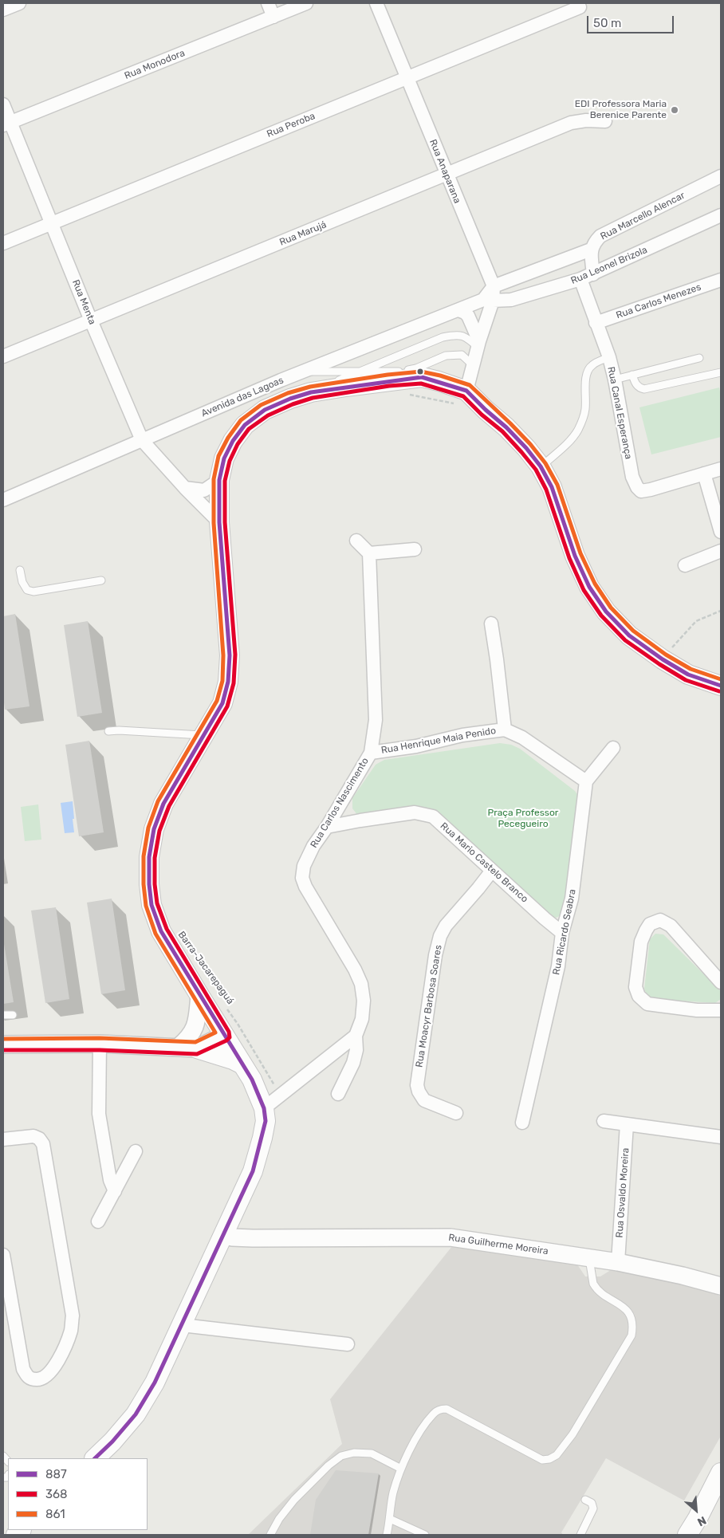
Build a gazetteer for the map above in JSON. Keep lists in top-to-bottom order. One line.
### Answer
{"streets":{"street":["Rua Monodora","Rua Peroba","Rua Anaparana","Rua Marcello Alencar","Rua Marujá","Rua Leonel Brizola","Rua Carlos Menezes","Rua Menta","Avenida das Lagoas","Rua Canal Esperança","Rua Henrique Maia Penido","Rua Carlos Nascimento","Rua Mario Castelo Branco","Rua Ricardo Seabra","Rua Moacyr Barbosa Soares","Rua Osvaldo Moreira","Rua Guilherme Moreira"],"path":["Barra-Jacarepaguá"]},"crossings":[["Rua Monodora","Rua Menta"],["Rua Peroba","Rua Anaparana"],["Rua Peroba","Rua Menta"],["Rua Anaparana","Rua Marujá"],["Rua Anaparana","Avenida das Lagoas"],["Rua Marcello Alencar","Rua Leonel Brizola"],["Rua Marujá","Rua Menta"],["Rua Leonel Brizola","Avenida das Lagoas"],["Rua Leonel Brizola","Rua Canal Esperança"],["Rua Carlos Menezes","Rua Canal Esperança"],["Rua Menta","Avenida das Lagoas"],["Rua Henrique Maia Penido","Rua Carlos Nascimento"],["Rua Henrique Maia Penido","Rua Ricardo Seabra"],["Rua Carlos Nascimento","Rua Mario Castelo Branco"],["Rua Mario Castelo Branco","Rua Ricardo Seabra"],["Rua Mario Castelo Branco","Rua Moacyr Barbosa Soares"],["Rua Osvaldo Moreira","Rua Guilherme Moreira"]],"parks":["Praça Professor Pecegueiro"],"places":["EDI Professora Maria Berenice Parente"],"lines":["transit line 861","transit line 887","transit line 368"],"legend":["887","368","861"],"scale_bar":"50 m","north":"bottom right"}
